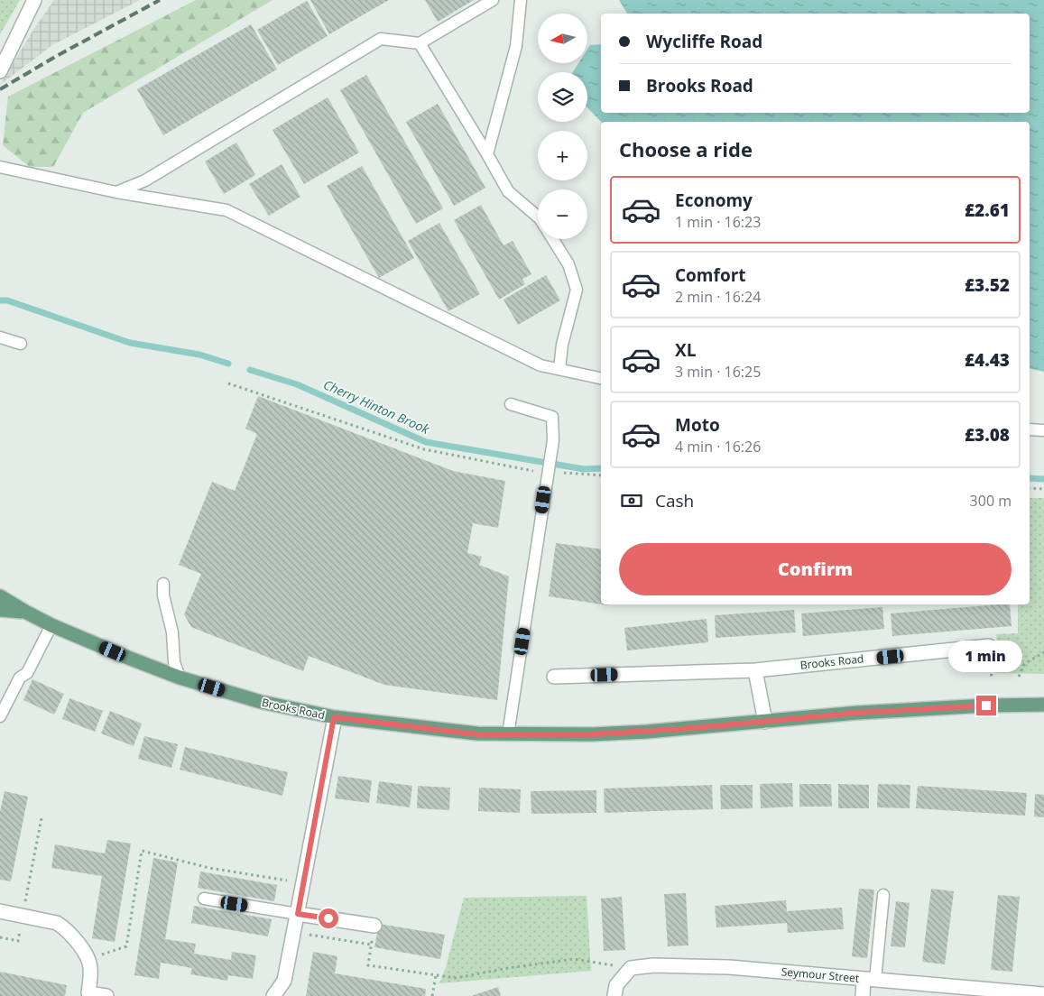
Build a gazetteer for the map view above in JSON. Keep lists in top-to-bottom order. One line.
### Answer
{"streets":{"main road":["Brooks Road"],"street":["Seymour Street"]},"water":["Cherry Hinton Brook"],"north":"left","page":{"map_buttons":["+","−"],"banner":["Wycliffe Road","Brooks Road"],"heading":"Choose a ride","list":[{"name":"Economy","note":"1 min · 16:23","value":"£2.61"},{"name":"Comfort","note":"2 min · 16:24","value":"£3.52"},{"name":"XL","note":"3 min · 16:25","value":"£4.43"},{"name":"Moto","note":"4 min · 16:26","value":"£3.08"}],"pay":["Cash","300 m"],"buttons":"Confirm","bubble":"1 min"}}
